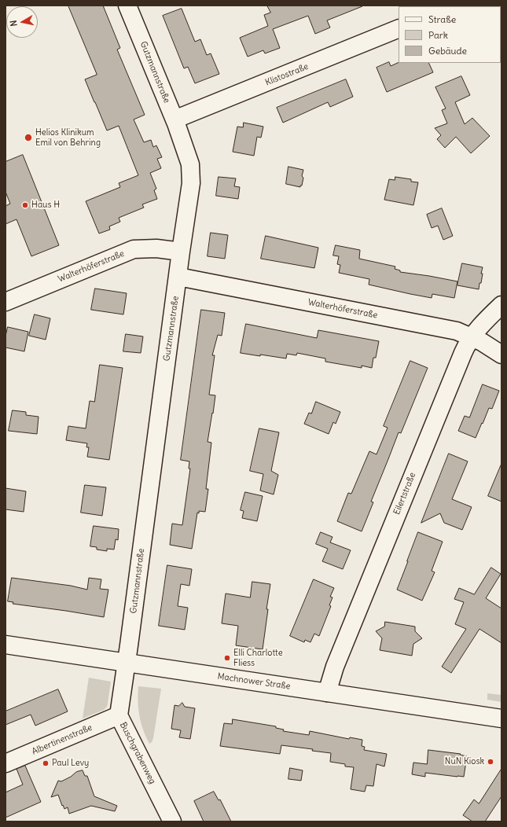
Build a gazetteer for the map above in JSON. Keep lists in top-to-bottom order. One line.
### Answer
{"streets":{"street":["Gutzmannstraße","Klistostraße","Walterhöferstraße","Eilertstraße","Machnower Straße","Albertinenstraße","Buschgrabenweg"]},"crossings":[["Gutzmannstraße","Klistostraße"],["Gutzmannstraße","Walterhöferstraße"],["Gutzmannstraße","Machnower Straße"],["Gutzmannstraße","Buschgrabenweg"],["Walterhöferstraße","Eilertstraße"],["Eilertstraße","Machnower Straße"],["Machnower Straße","Buschgrabenweg"],["Albertinenstraße","Buschgrabenweg"]],"places":["Helios Klinikum Emil von Behring","Haus H","Elli Charlotte Fliess","NuN Kiosk","Paul Levy"],"legend":["Straße","Park","Gebäude"],"north":"left"}
